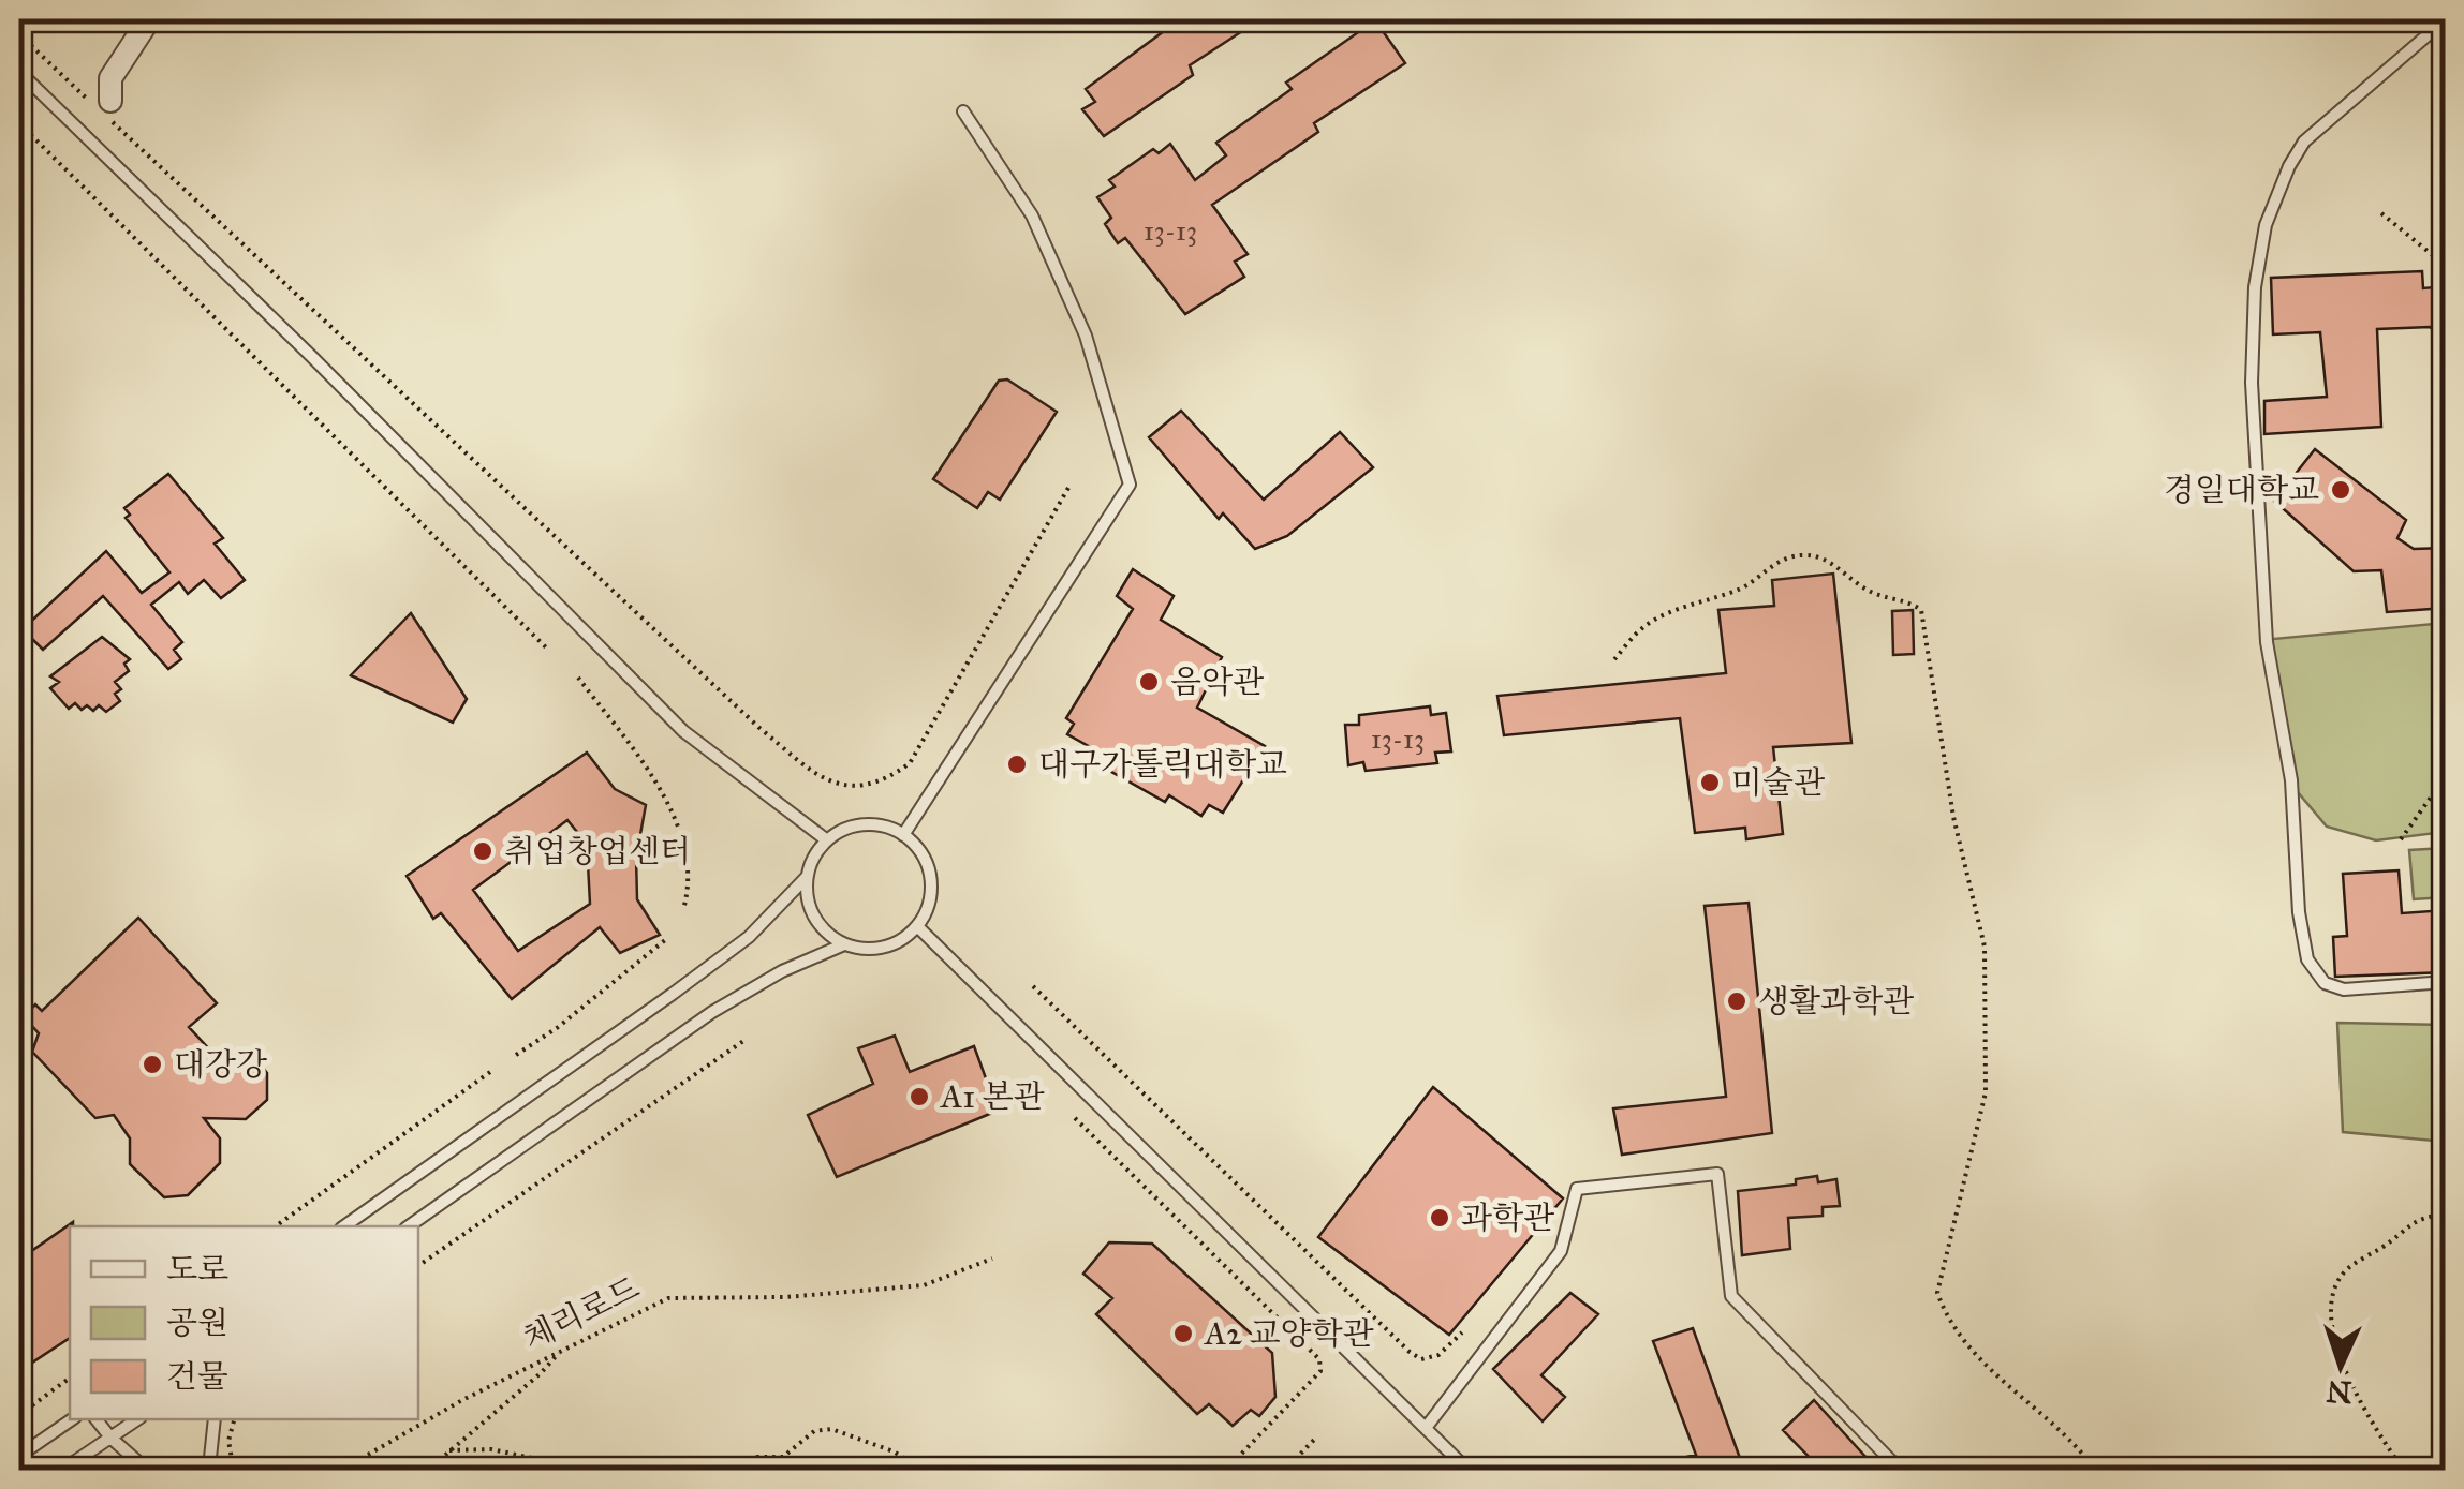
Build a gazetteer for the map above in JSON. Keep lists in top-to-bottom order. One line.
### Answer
{"streets":{"path":["체리로드"]},"places":["경일대학교","음악관","대구가톨릭대학교","미술관","취업창업센터","생활과학관","대강강","A1 본관","과학관","A2 교양학관"],"house_numbers":["13-13","13-13"],"legend":["도로","공원","건물"],"north":"bottom"}
